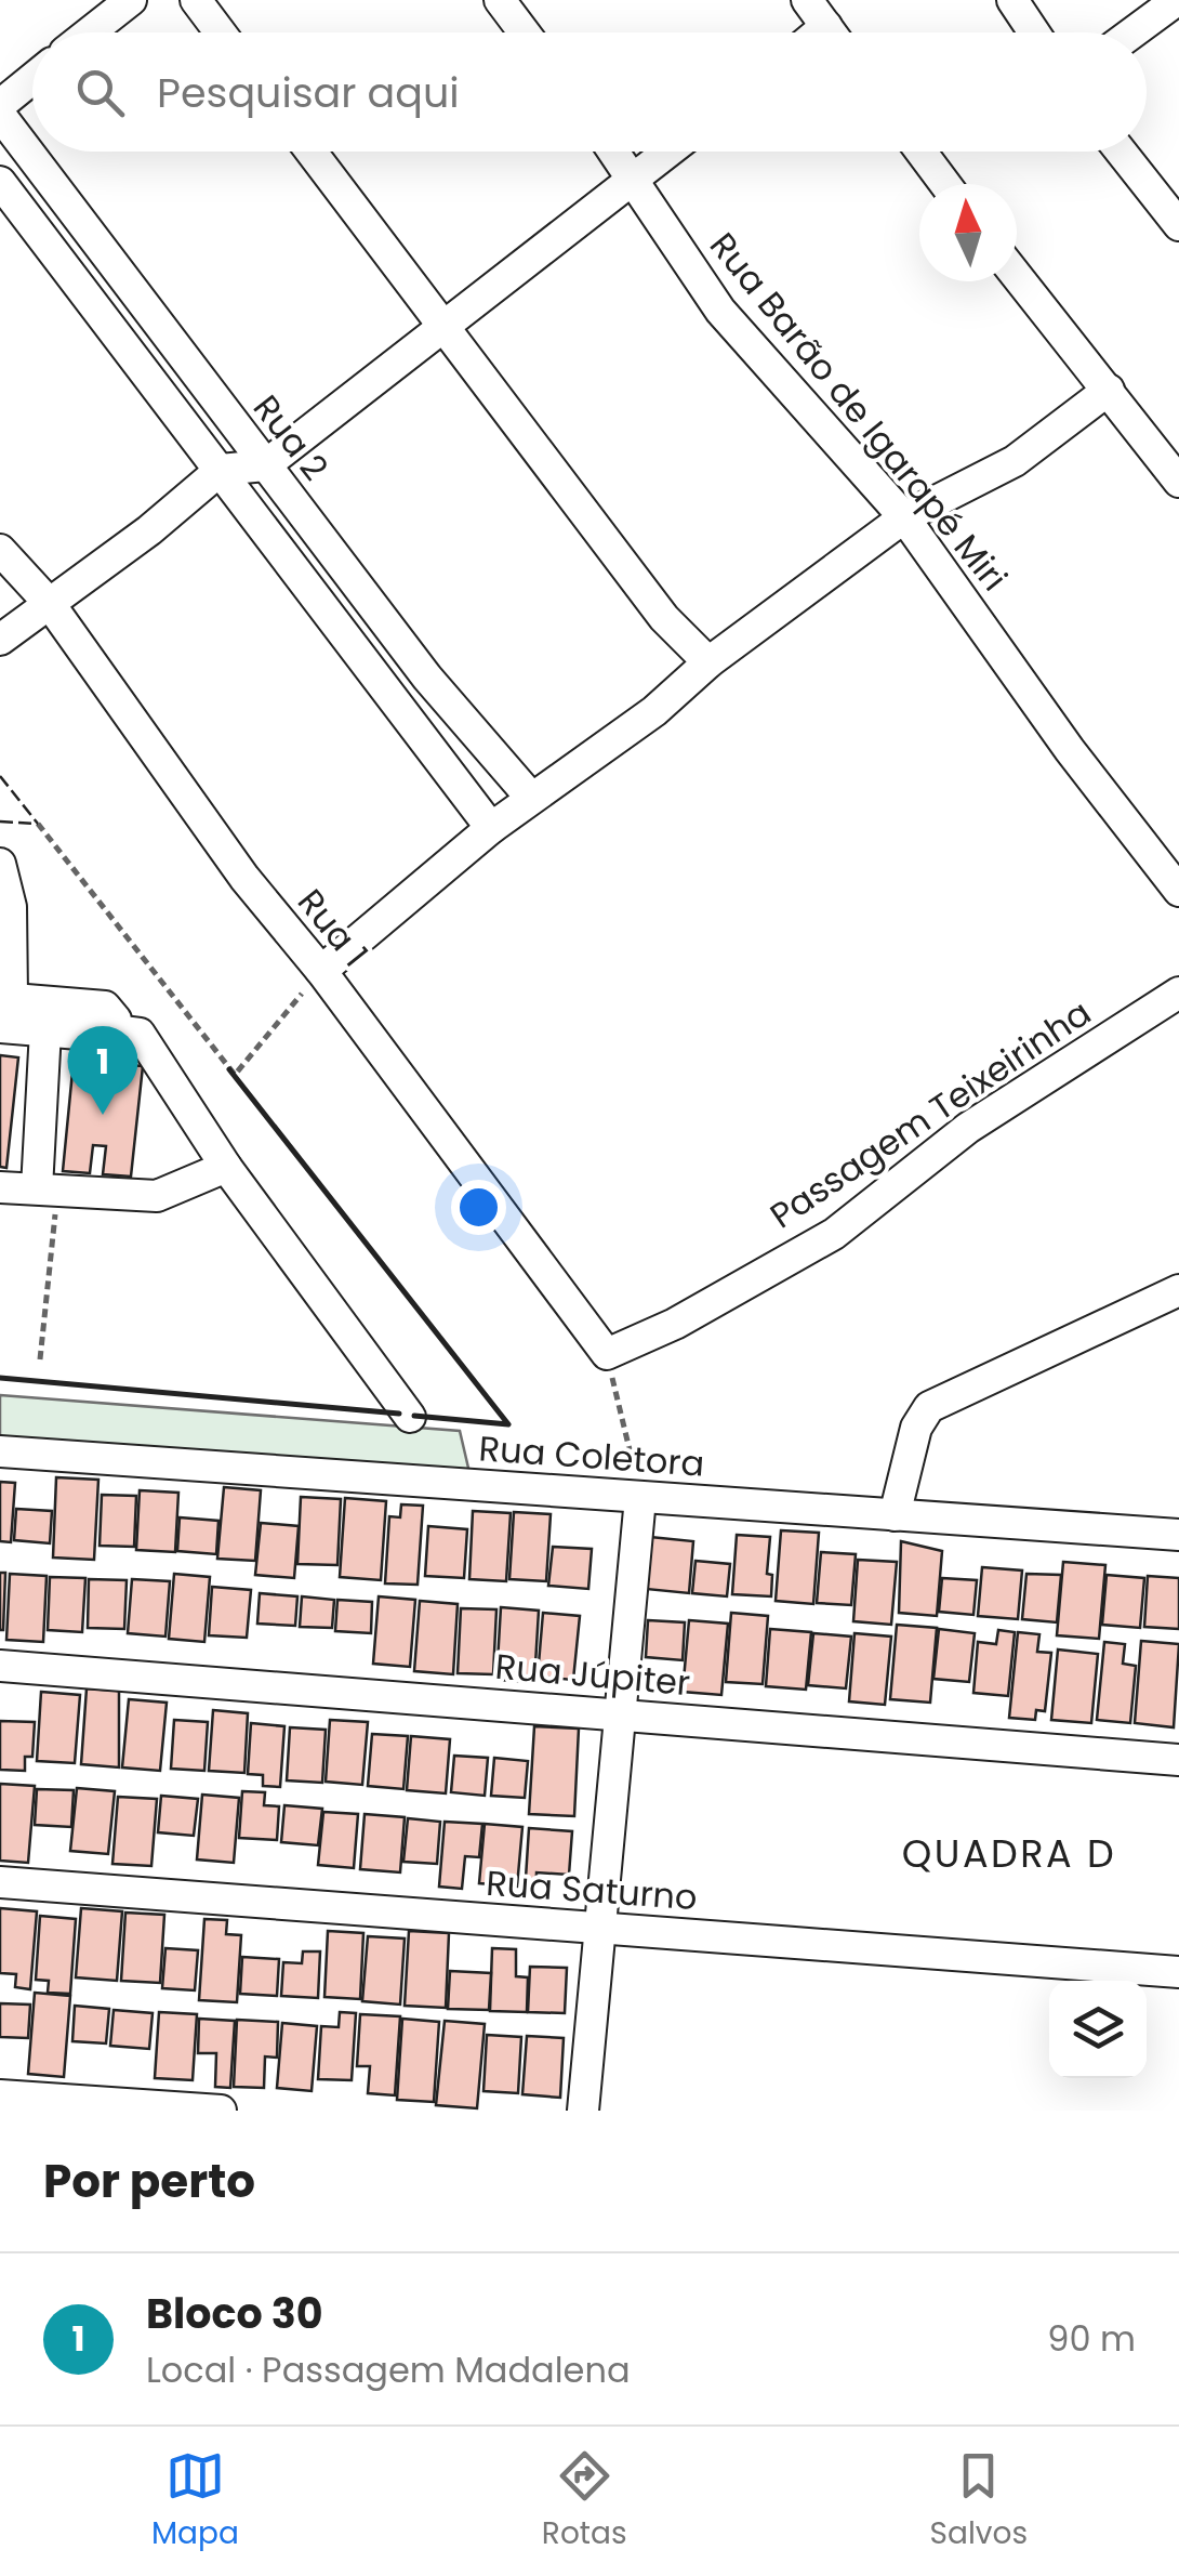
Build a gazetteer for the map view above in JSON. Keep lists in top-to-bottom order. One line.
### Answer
{"streets":{"street":["Rua Barão de Igarapé Miri","Rua 2","Rua 1","Passagem Teixeirinha","Rua Coletora","Rua Júpiter","Rua Saturno"]},"crossings":[["Rua 1","Passagem Teixeirinha"]],"districts":["QUADRA D"],"north":"top","page":{"search":"Pesquisar aqui","pins":"1","heading":"Por perto","list":[{"mark":"1","name":"Bloco 30","note":"Local · Passagem Madalena","value":"90 m"}],"nav":["Mapa","Rotas","Salvos"]}}
